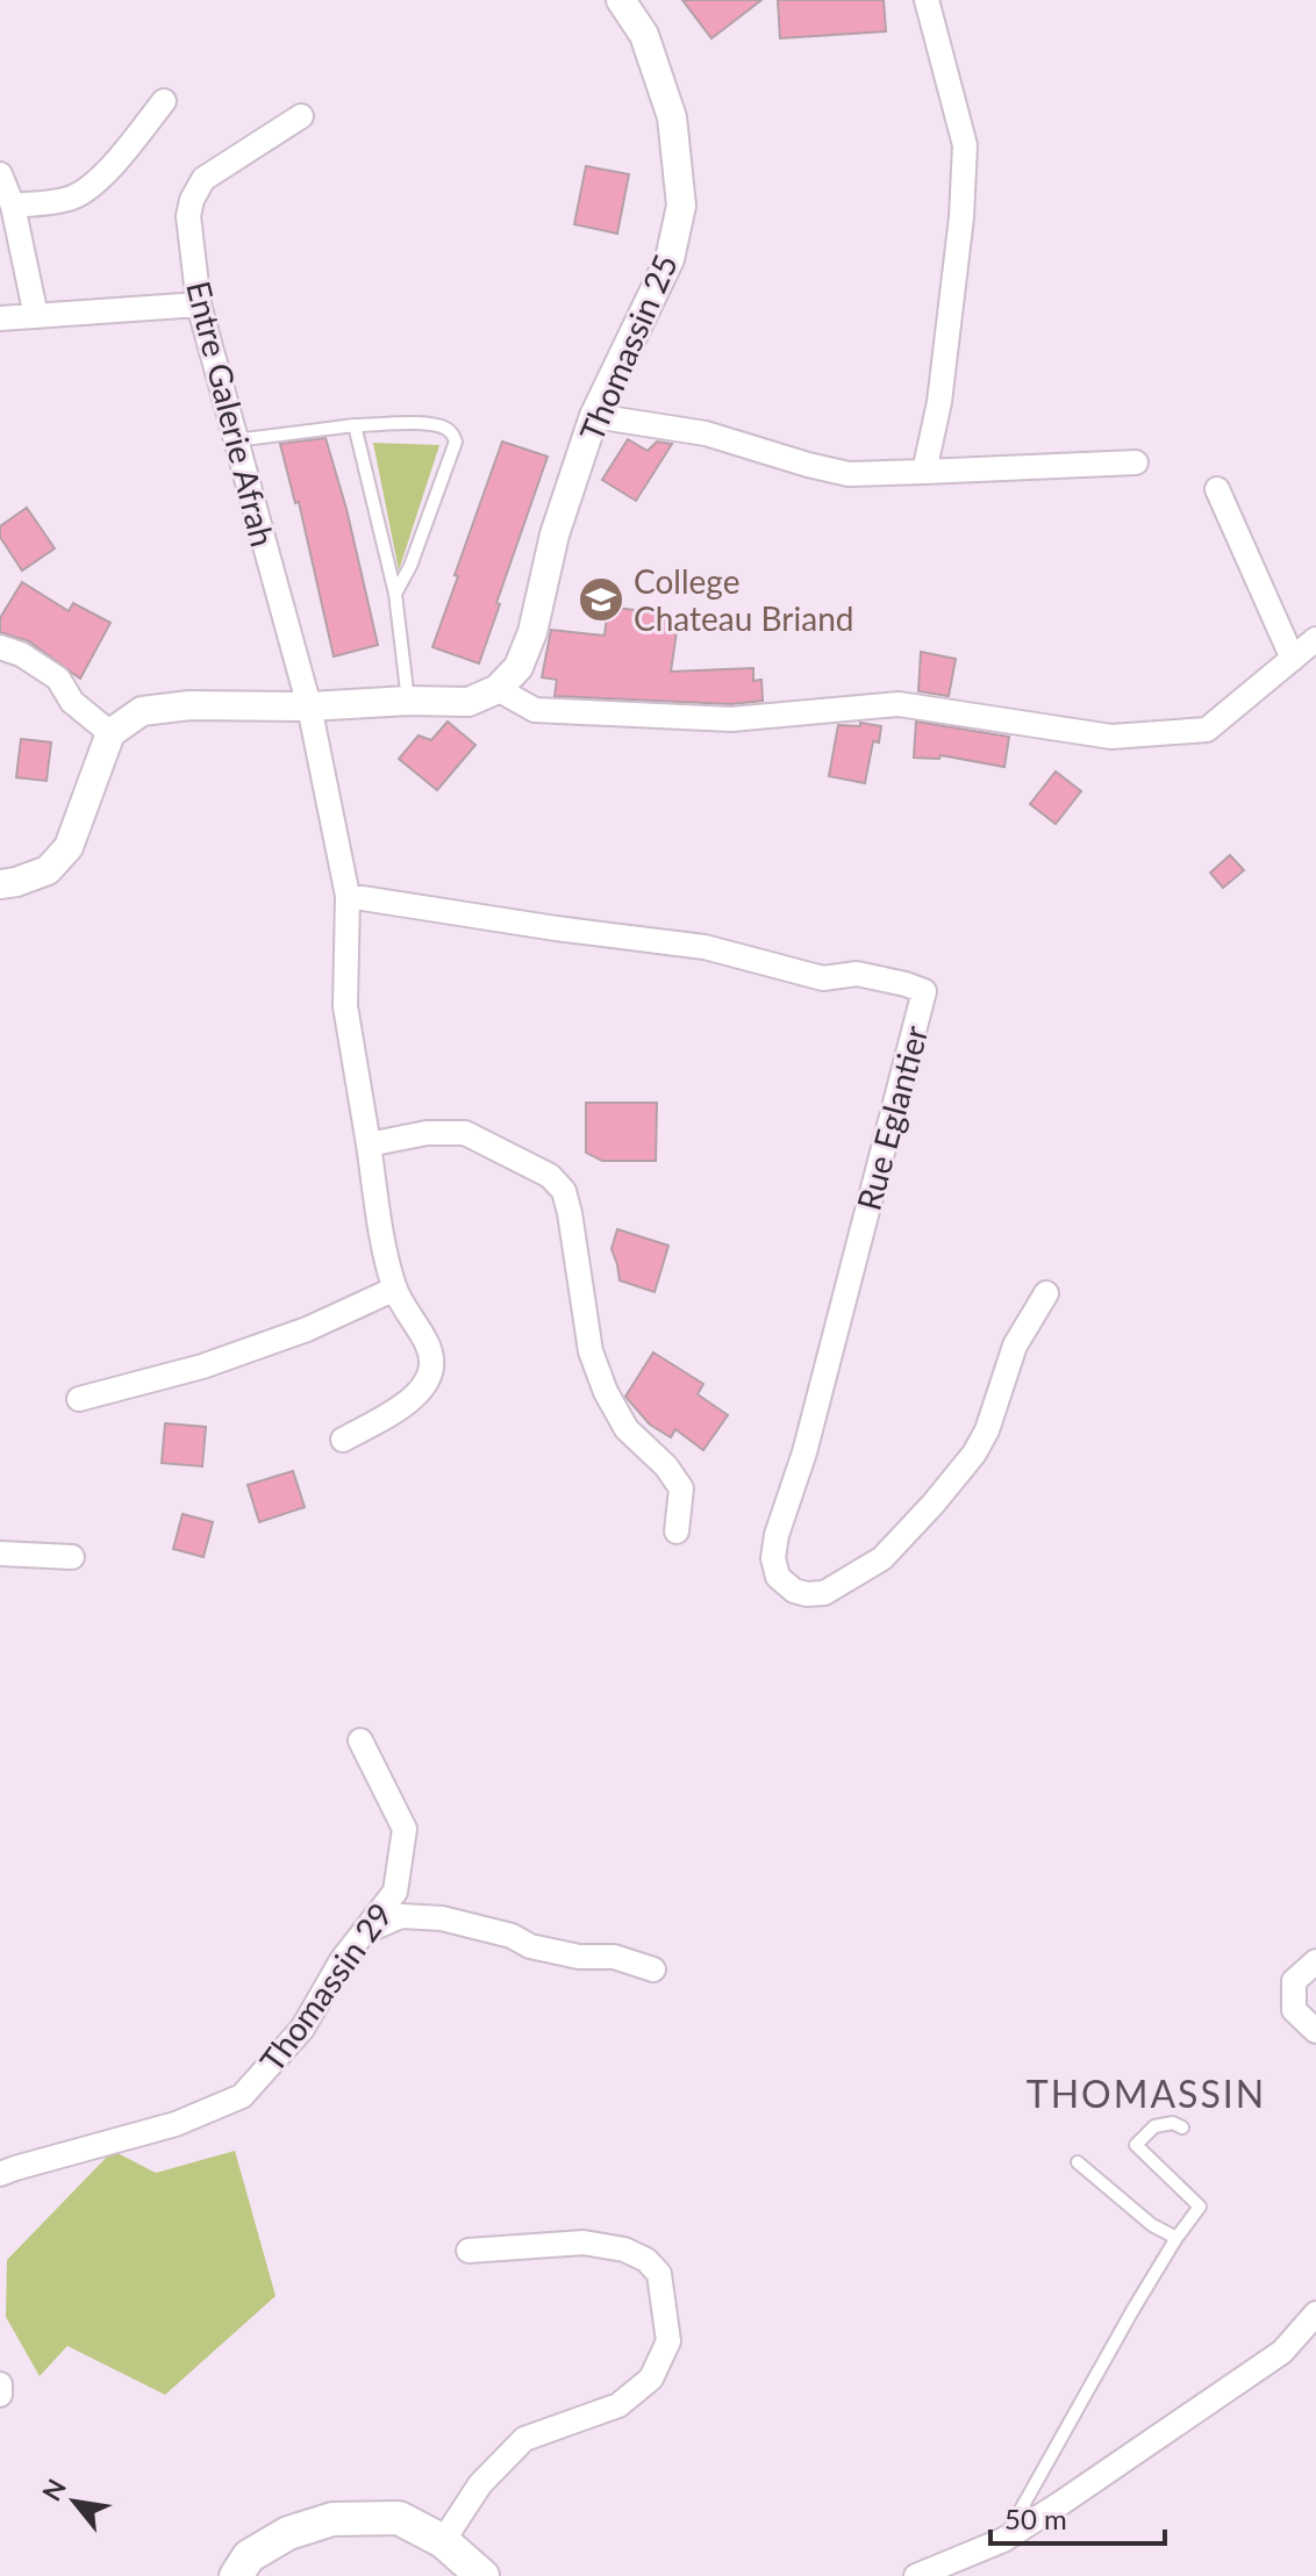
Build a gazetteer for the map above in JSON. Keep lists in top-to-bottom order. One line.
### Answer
{"streets":{"street":["Thomassin 25","Entre Galerie Afrah","Rue Eglantier","Thomassin 29"]},"districts":["THOMASSIN"],"places":{"school or university":["College Chateau Briand"]},"scale_bar":"50 m","north":"top left"}
